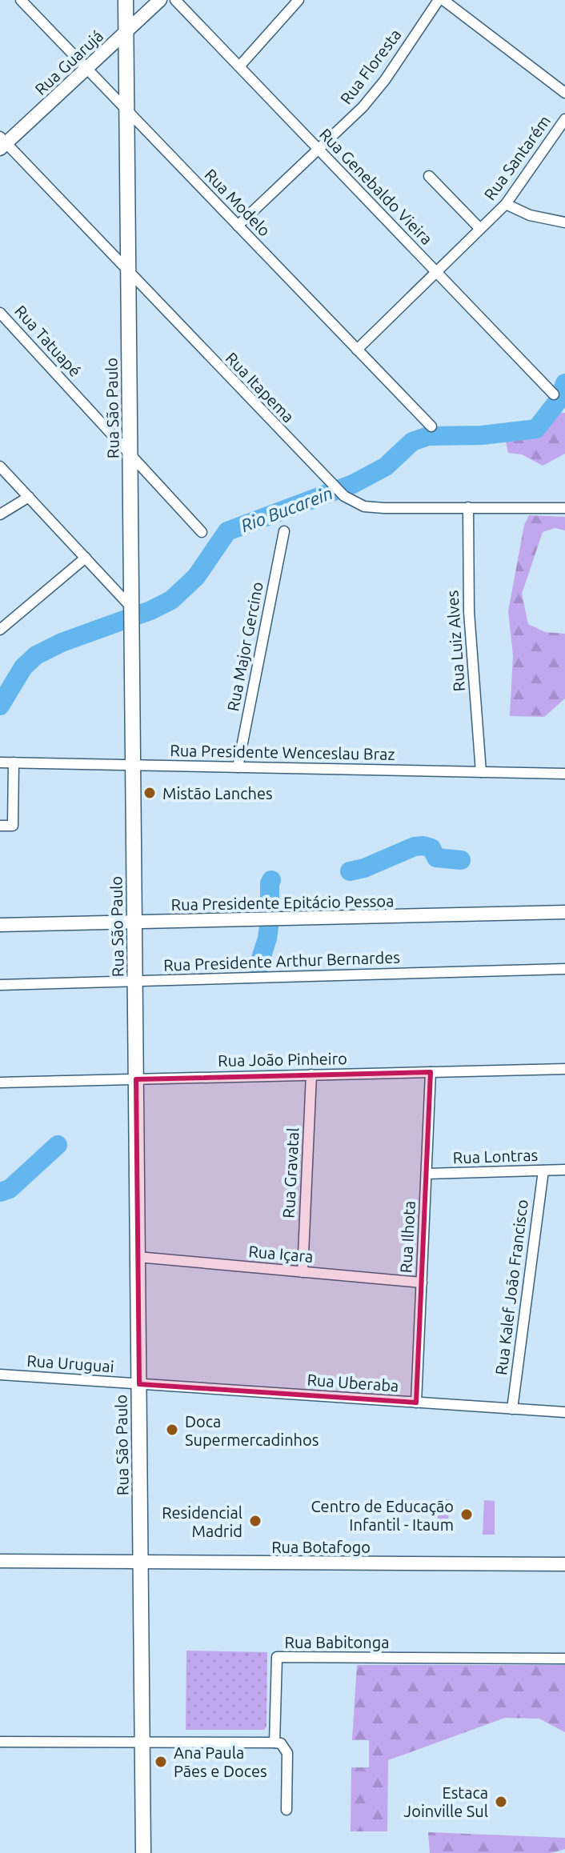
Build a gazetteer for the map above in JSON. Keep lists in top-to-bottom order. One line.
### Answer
{"streets":{"main road":["Rua São Paulo"],"street":["Rua Guarujá","Rua Floresta","Rua Santarém","Rua Genebaldo Vieira","Rua Modelo","Rua Tatuapé","Rua Itapema","Rua Luiz Alves","Rua Major Gercino","Rua Presidente Wenceslau Braz","Rua Presidente Epitácio Pessoa","Rua Presidente Arthur Bernardes","Rua João Pinheiro","Rua Lontras","Rua Gravatal","Rua Ilhota","Rua Içara","Rua Kalef João Francisco","Rua Uruguai","Rua Uberaba","Rua Botafogo","Rua Babitonga"]},"crossings":[["Rua Guarujá","Rua Modelo"],["Rua Guarujá","Rua Itapema"],["Rua Guarujá","Rua São Paulo"],["Rua Floresta","Rua Genebaldo Vieira"],["Rua Floresta","Rua Modelo"],["Rua Santarém","Rua Genebaldo Vieira"],["Rua Santarém","Rua Modelo"],["Rua Modelo","Rua São Paulo"],["Rua Tatuapé","Rua São Paulo"],["Rua Itapema","Rua São Paulo"],["Rua Itapema","Rua Luiz Alves"],["Rua São Paulo","Rua Presidente Wenceslau Braz"],["Rua São Paulo","Rua Presidente Epitácio Pessoa"],["Rua São Paulo","Rua Presidente Arthur Bernardes"],["Rua São Paulo","Rua João Pinheiro"],["Rua São Paulo","Rua Içara"],["Rua São Paulo","Rua Uruguai"],["Rua São Paulo","Rua Uberaba"],["Rua São Paulo","Rua Botafogo"],["Rua Luiz Alves","Rua Presidente Wenceslau Braz"],["Rua Major Gercino","Rua Presidente Wenceslau Braz"],["Rua João Pinheiro","Rua Gravatal"],["Rua João Pinheiro","Rua Ilhota"],["Rua Lontras","Rua Ilhota"],["Rua Lontras","Rua Kalef João Francisco"],["Rua Gravatal","Rua Içara"],["Rua Ilhota","Rua Içara"],["Rua Ilhota","Rua Uberaba"],["Rua Kalef João Francisco","Rua Uberaba"],["Rua Uruguai","Rua Uberaba"]],"water":["Rio Bucarein"],"places":["Mistão Lanches","Doca Supermercadinhos","Centro de Educação Infantil - Itaum","Residencial Madrid","Ana Paula Pães e Doces","Estaca Joinville Sul"]}
